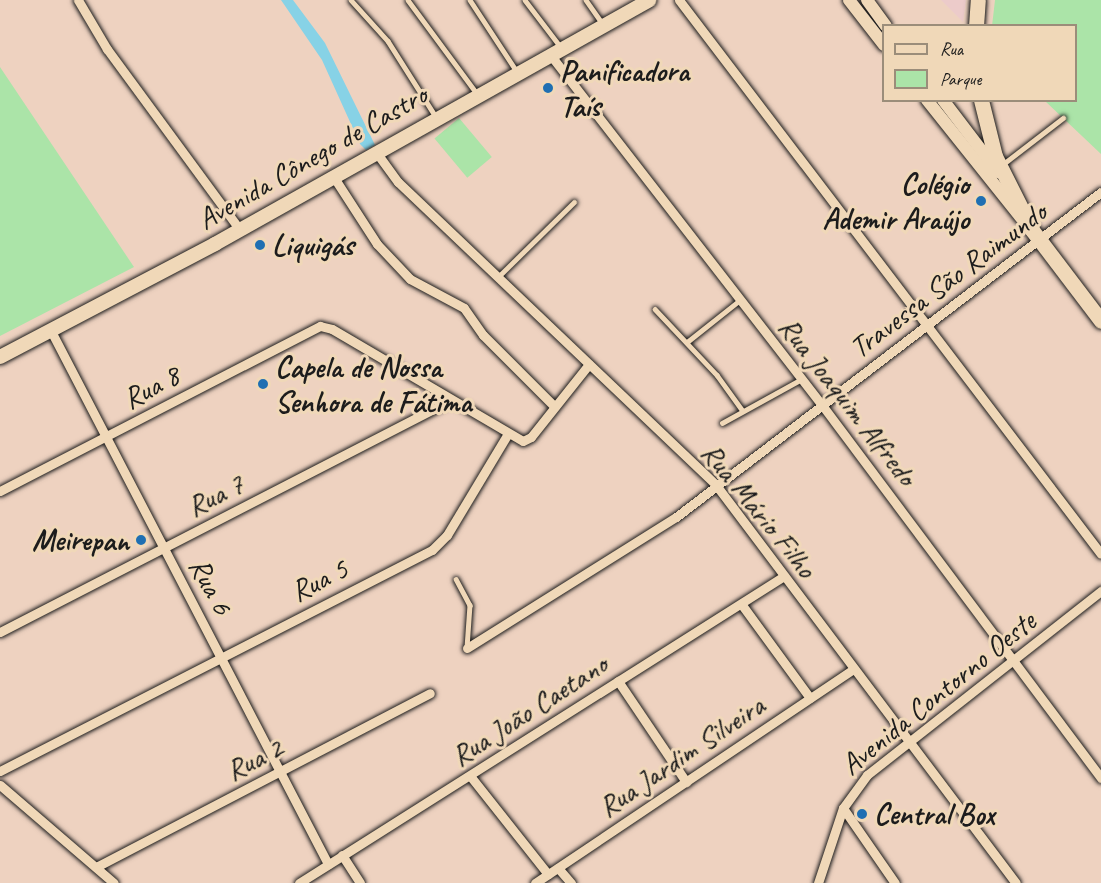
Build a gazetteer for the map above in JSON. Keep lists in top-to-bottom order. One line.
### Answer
{"streets":{"main road":["Avenida Cônego de Castro"],"street":["Travessa São Raimundo","Rua 8","Rua Joaquim Alfredo","Rua 7","Rua Mário Filho","Rua 5","Rua 6","Avenida Contorno Oeste","Rua João Caetano","Rua Jardim Silveira","Rua 2"]},"crossings":[["Avenida Cônego de Castro","Rua Joaquim Alfredo"],["Avenida Cônego de Castro","Rua Mário Filho"],["Avenida Cônego de Castro","Rua 6"],["Travessa São Raimundo","Rua Joaquim Alfredo"],["Travessa São Raimundo","Rua Mário Filho"],["Rua 8","Rua 7"],["Rua 8","Rua 6"],["Rua Joaquim Alfredo","Avenida Contorno Oeste"],["Rua 7","Rua 6"],["Rua Mário Filho","Avenida Contorno Oeste"],["Rua Mário Filho","Rua João Caetano"],["Rua Mário Filho","Rua Jardim Silveira"],["Rua 5","Rua 6"],["Rua 6","Rua João Caetano"],["Rua 6","Rua 2"]],"places":["Panificadora Taís","Colégio Ademir Araújo","Liquigás","Capela de Nossa Senhora de Fátima","Meirepan","Central Box"],"legend":["Rua","Parque"]}
